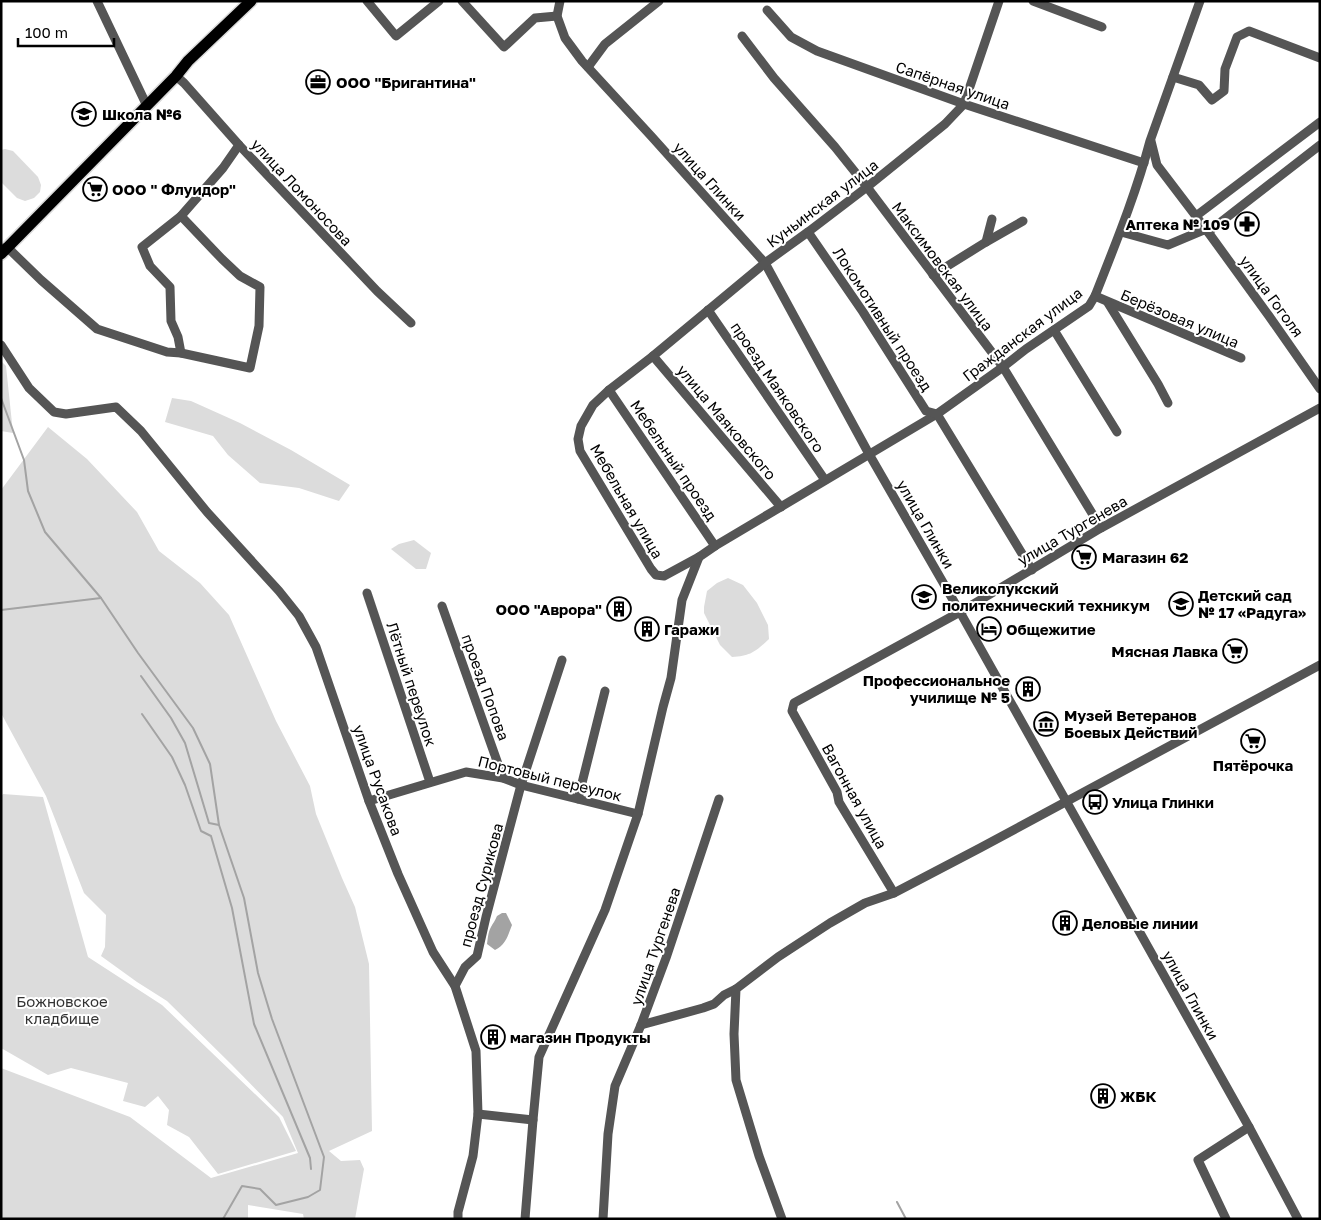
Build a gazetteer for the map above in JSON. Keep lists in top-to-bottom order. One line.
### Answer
{"streets":{"street":["Сапёрная улица","улица Глинки","улица Ломоносова","Куньинская улица","Максимовская улица","улица Гоголя","Берёзовая улица","Локомотивный проезд","Гражданская улица","проезд Маяковского","улица Маяковского","Мебельный проезд","Мебельная улица","улица Тургенева","Лётный переулок","проезд Попова","Портовый переулок","улица Русакова","Вагонная улица","проезд Сурикова"]},"crossings":[["Сапёрная улица","Куньинская улица"],["Сапёрная улица","Гражданская улица"],["улица Глинки","Куньинская улица"],["улица Глинки","Гражданская улица"],["улица Глинки","улица Тургенева"],["Куньинская улица","Максимовская улица"],["Куньинская улица","Локомотивный проезд"],["Куньинская улица","проезд Маяковского"],["Куньинская улица","улица Маяковского"],["Куньинская улица","Мебельный проезд"],["Куньинская улица","Мебельная улица"],["Максимовская улица","Гражданская улица"],["Максимовская улица","улица Тургенева"],["улица Гоголя","Гражданская улица"],["Берёзовая улица","Гражданская улица"],["Локомотивный проезд","Гражданская улица"],["Локомотивный проезд","улица Тургенева"],["Гражданская улица","проезд Маяковского"],["Гражданская улица","улица Маяковского"],["Гражданская улица","Мебельный проезд"],["Гражданская улица","Мебельная улица"],["улица Тургенева","Вагонная улица"],["Лётный переулок","Портовый переулок"],["проезд Попова","Портовый переулок"],["проезд Попова","проезд Сурикова"],["Портовый переулок","улица Русакова"],["Портовый переулок","проезд Сурикова"],["улица Русакова","проезд Сурикова"]],"parks":["Божновское кладбище"],"places":{"office":["ООО \"Бригантина\""],"school or university":["Школа №6","Великолукский политехнический техникум","Детский сад № 17 «Радуга»"],"supermarket":["ООО \" Флуидор\"","Магазин 62","Мясная Лавка","Пятёрочка"],"pharmacy":["Аптека № 109"],"building":["ООО \"Аврора\"","Гаражи","Профессиональное училище № 5","Деловые линии","магазин Продукты","ЖБК"],"hotel":["Общежитие"],"museum":["Музей Ветеранов Боевых Действий"],"bus stop":["Улица Глинки"]},"scale_bar":"100 m"}
